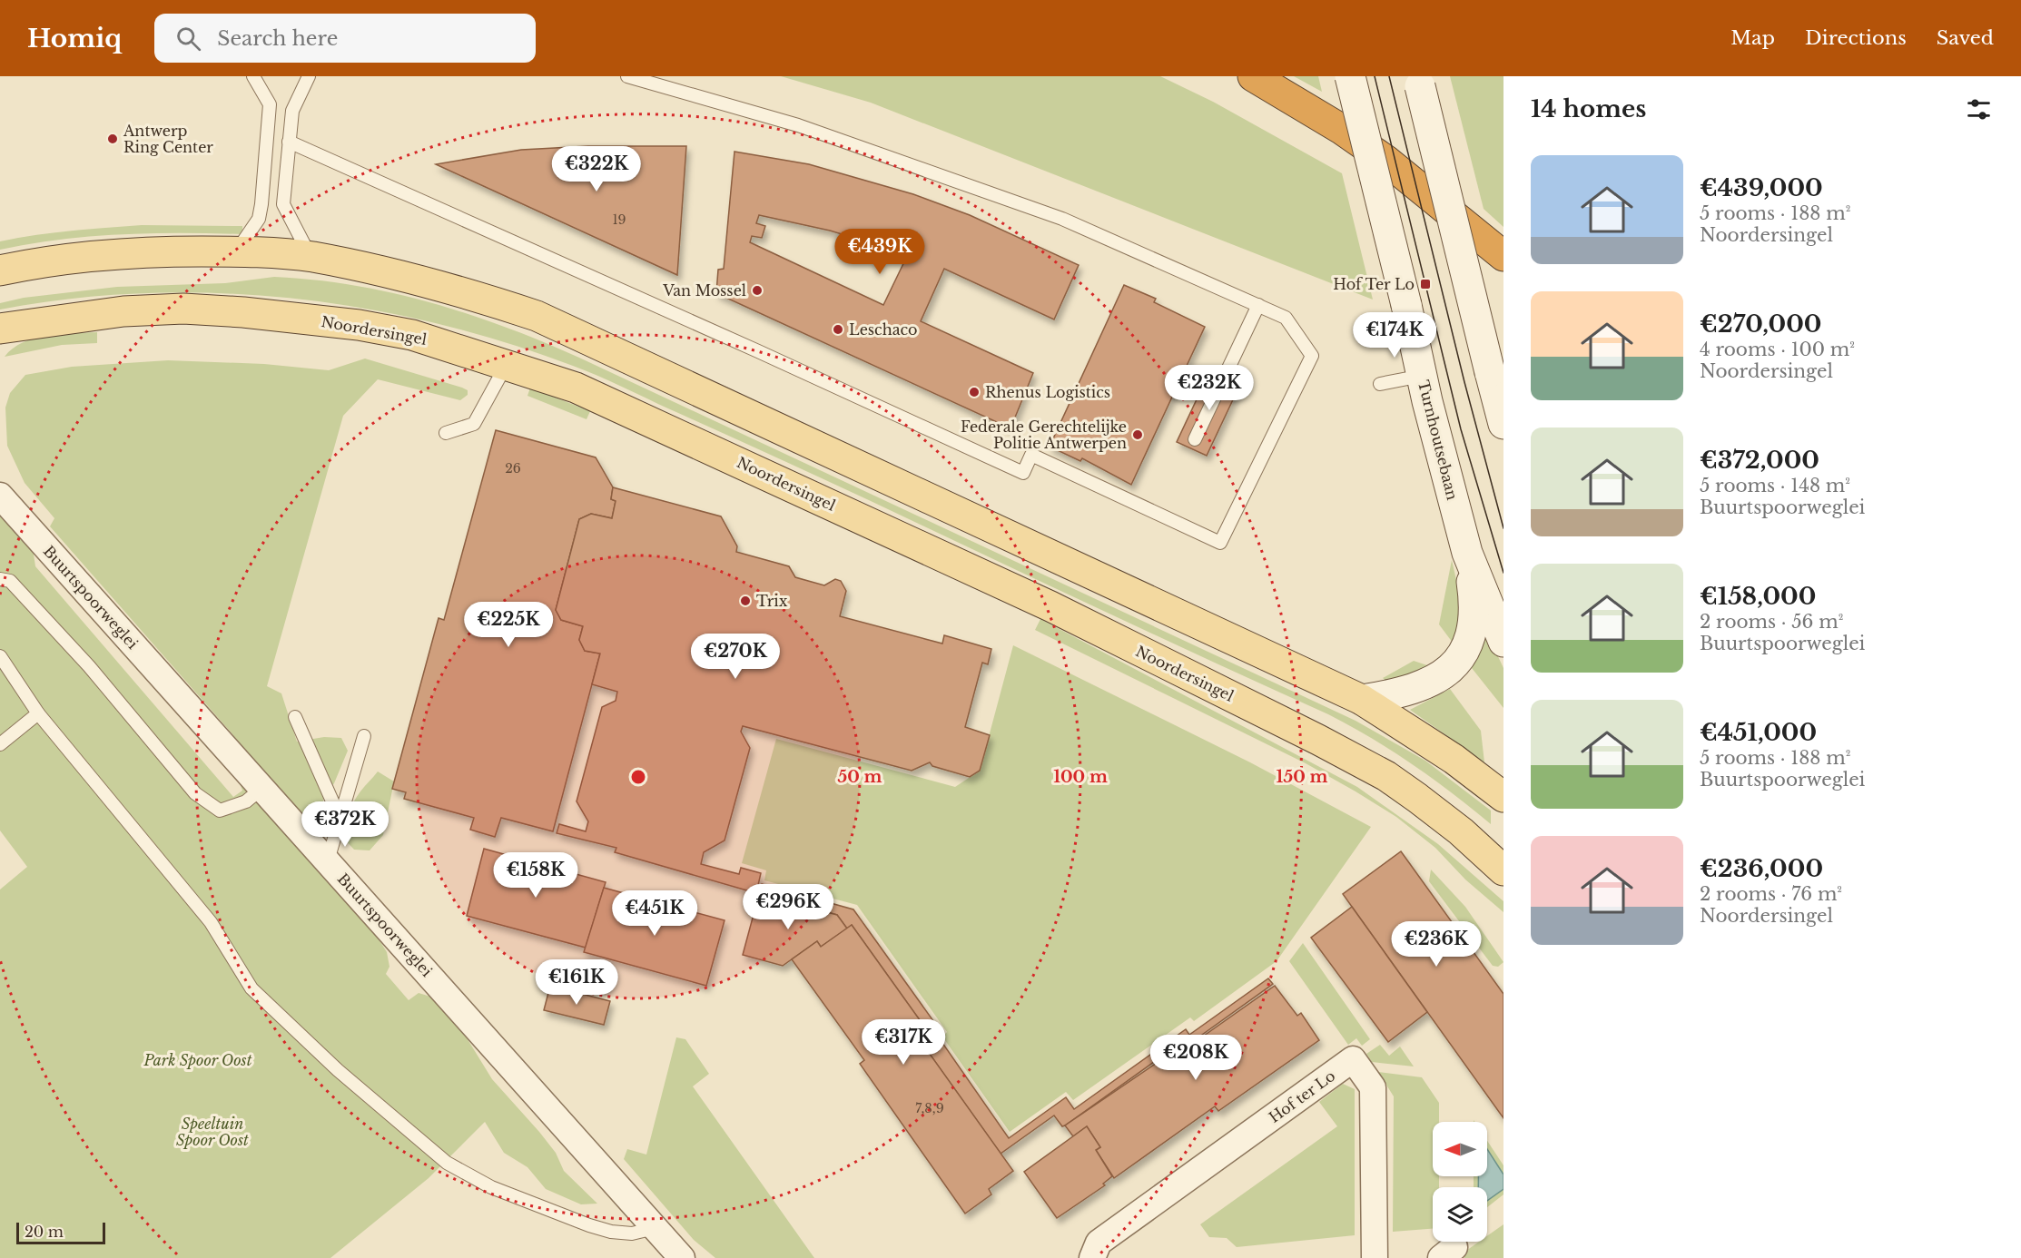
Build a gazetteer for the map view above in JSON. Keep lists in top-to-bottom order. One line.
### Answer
{"streets":{"main road":["Noordersingel","Turnhoutsebaan"],"street":["Buurtspoorweglei","Hof ter Lo"]},"parks":["Park Spoor Oost","Speeltuin Spoor Oost"],"places":{"other":["Antwerp Ring Center","Van Mossel","Leschaco","Rhenus Logistics","Federale Gerechtelijke Politie Antwerpen","Trix"],"transit":["Hof Ter Lo"]},"house_numbers":["19","26","7,8,9"],"scale_bar":"20 m","north":"left","page":{"header":"Homiq","search":"Search here","nav":["Map","Directions","Saved"],"heading":"14 homes","list":[{"name":"€439,000","note":"5 rooms · 188 m² · Noordersingel"},{"name":"€270,000","note":"4 rooms · 100 m² · Noordersingel"},{"name":"€372,000","note":"5 rooms · 148 m² · Buurtspoorweglei"},{"name":"€158,000","note":"2 rooms · 56 m² · Buurtspoorweglei"},{"name":"€451,000","note":"5 rooms · 188 m² · Buurtspoorweglei"},{"name":"€236,000","note":"2 rooms · 76 m² · Noordersingel"}],"price":["€322K","€439K","€174K","€232K","€225K","€270K","€372K","€158K","€296K","€451K","€236K","€161K","€317K","€208K"],"scale":"20 m"},"rings":["50 m","100 m","150 m"]}
